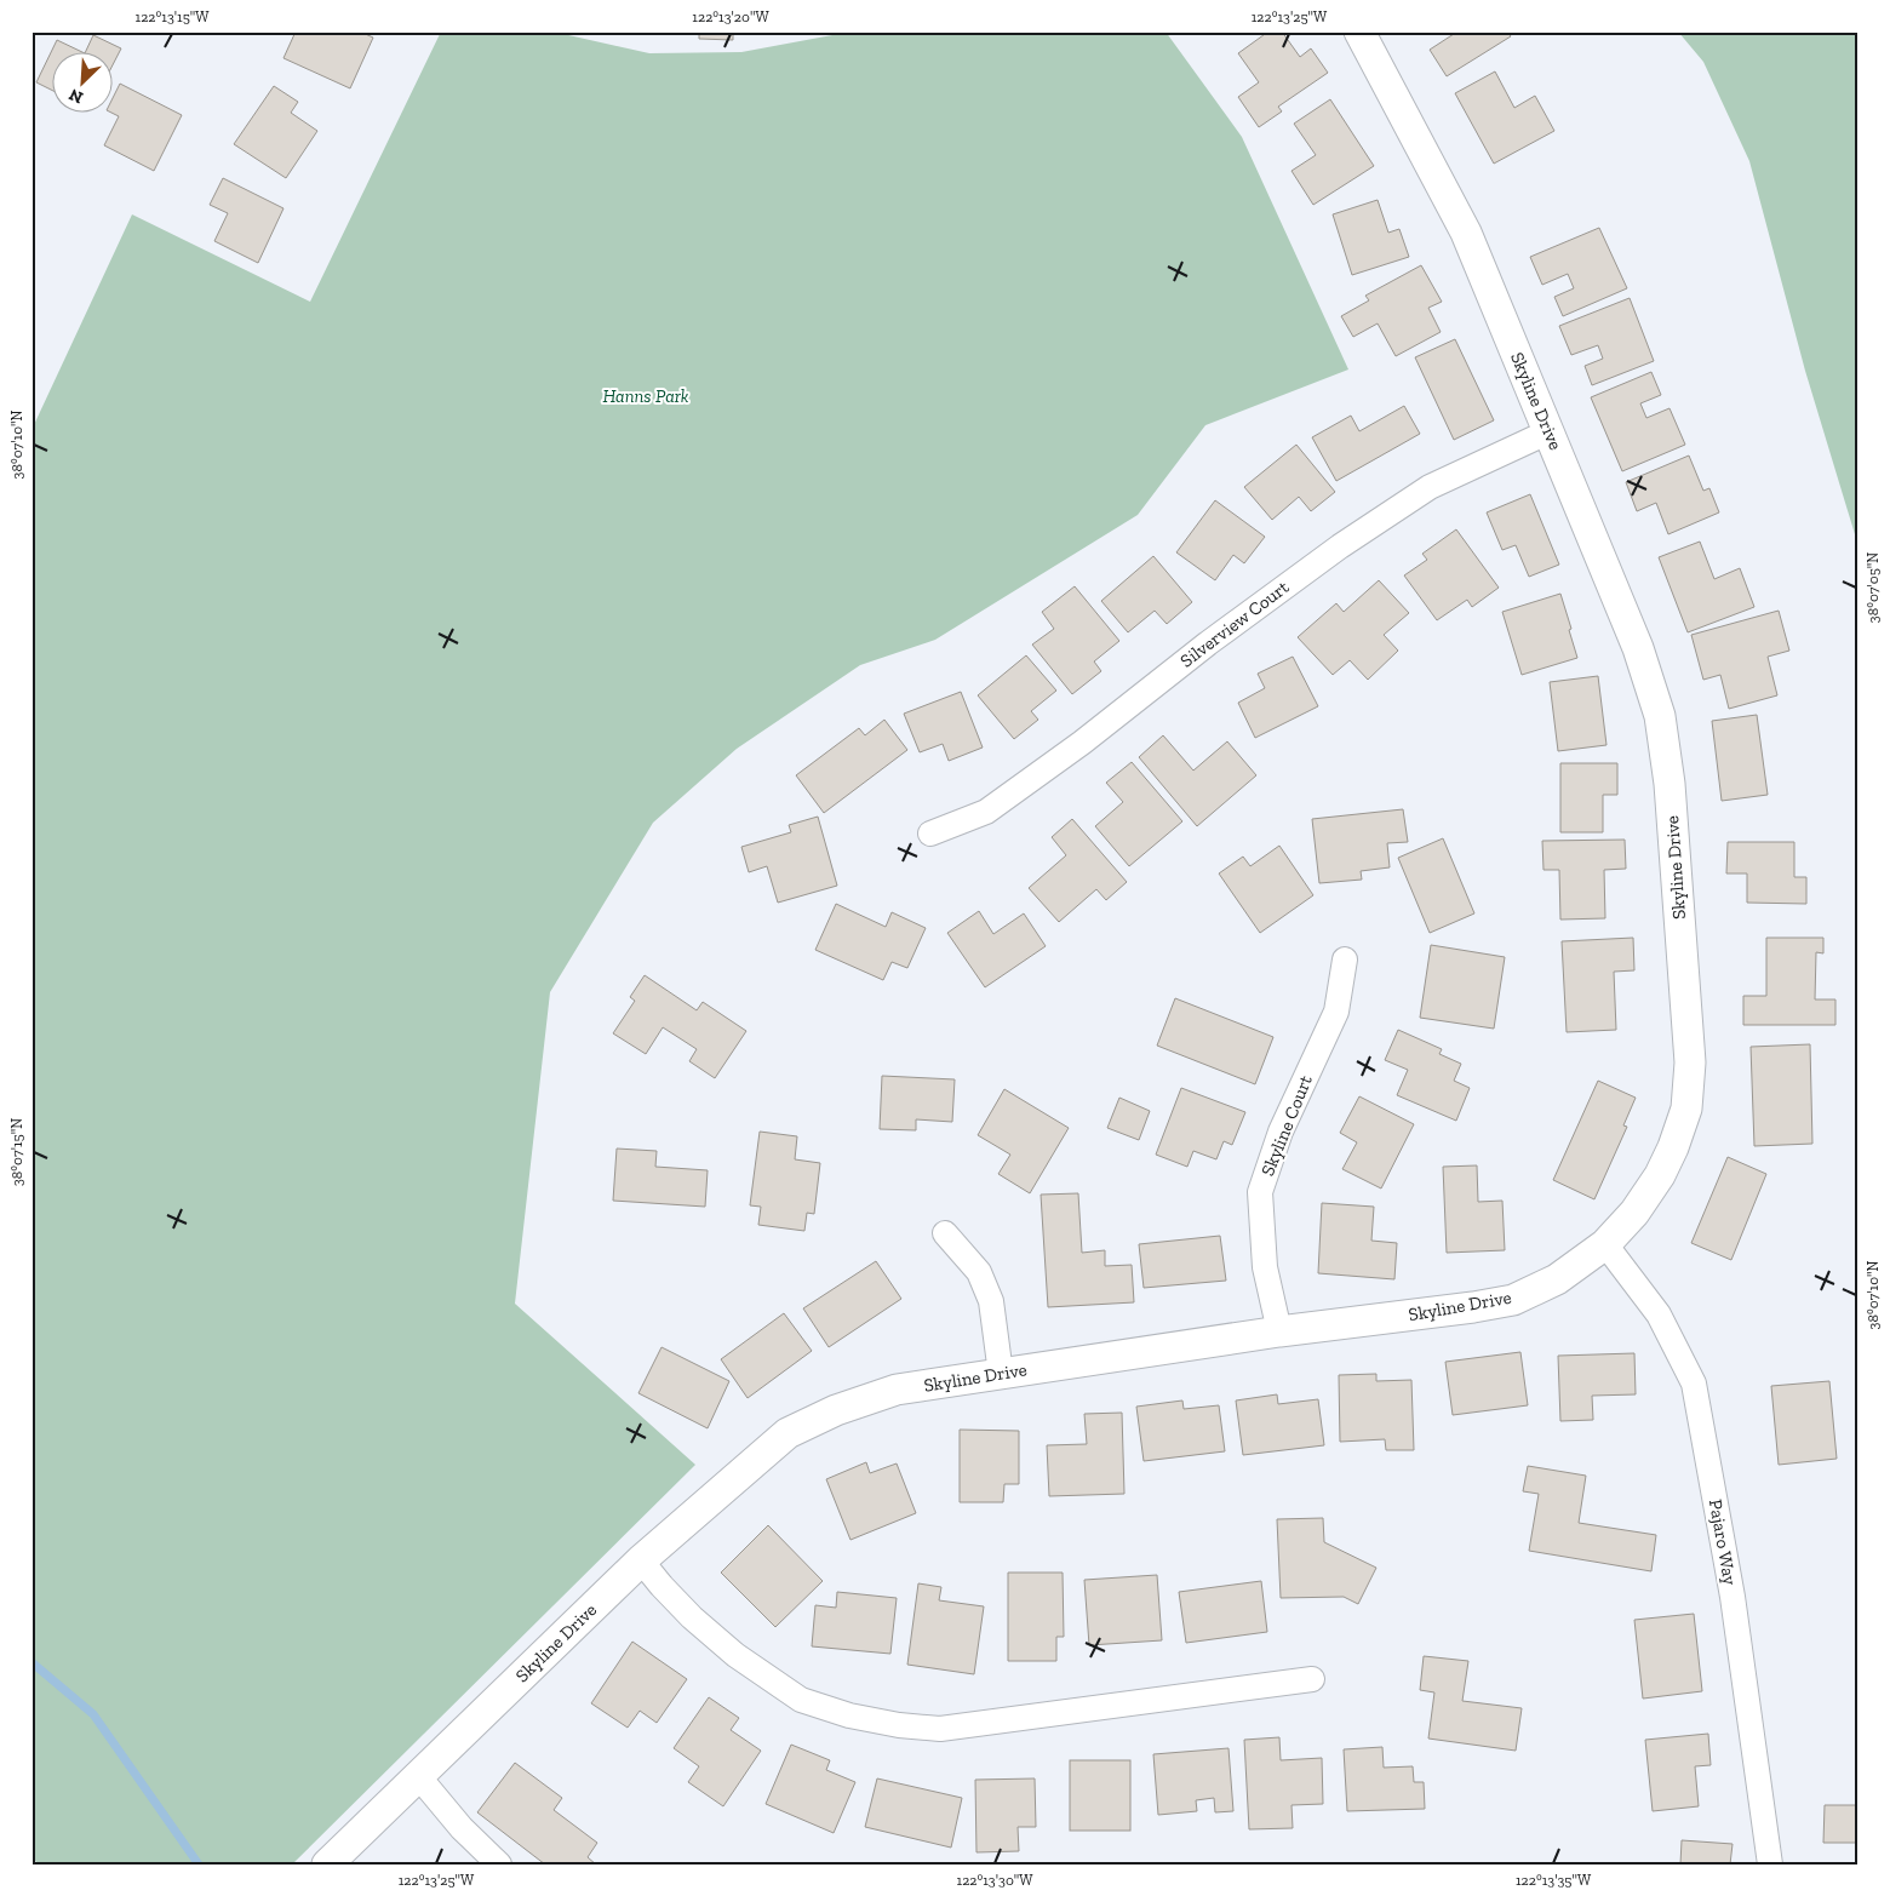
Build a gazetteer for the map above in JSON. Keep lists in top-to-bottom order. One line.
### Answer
{"streets":{"street":["Skyline Drive","Silverview Court","Skyline Court","Pajaro Way"]},"crossings":[["Skyline Drive","Silverview Court"],["Skyline Drive","Skyline Court"],["Skyline Drive","Pajaro Way"]],"parks":["Hanns Park"],"north":"bottom left","coordinates":["122°13'15\"W","122°13'20\"W","122°13'25\"W","38°07'10\"N","38°07'05\"N","38°07'15\"N","122°13'30\"W","122°13'35\"W"]}
